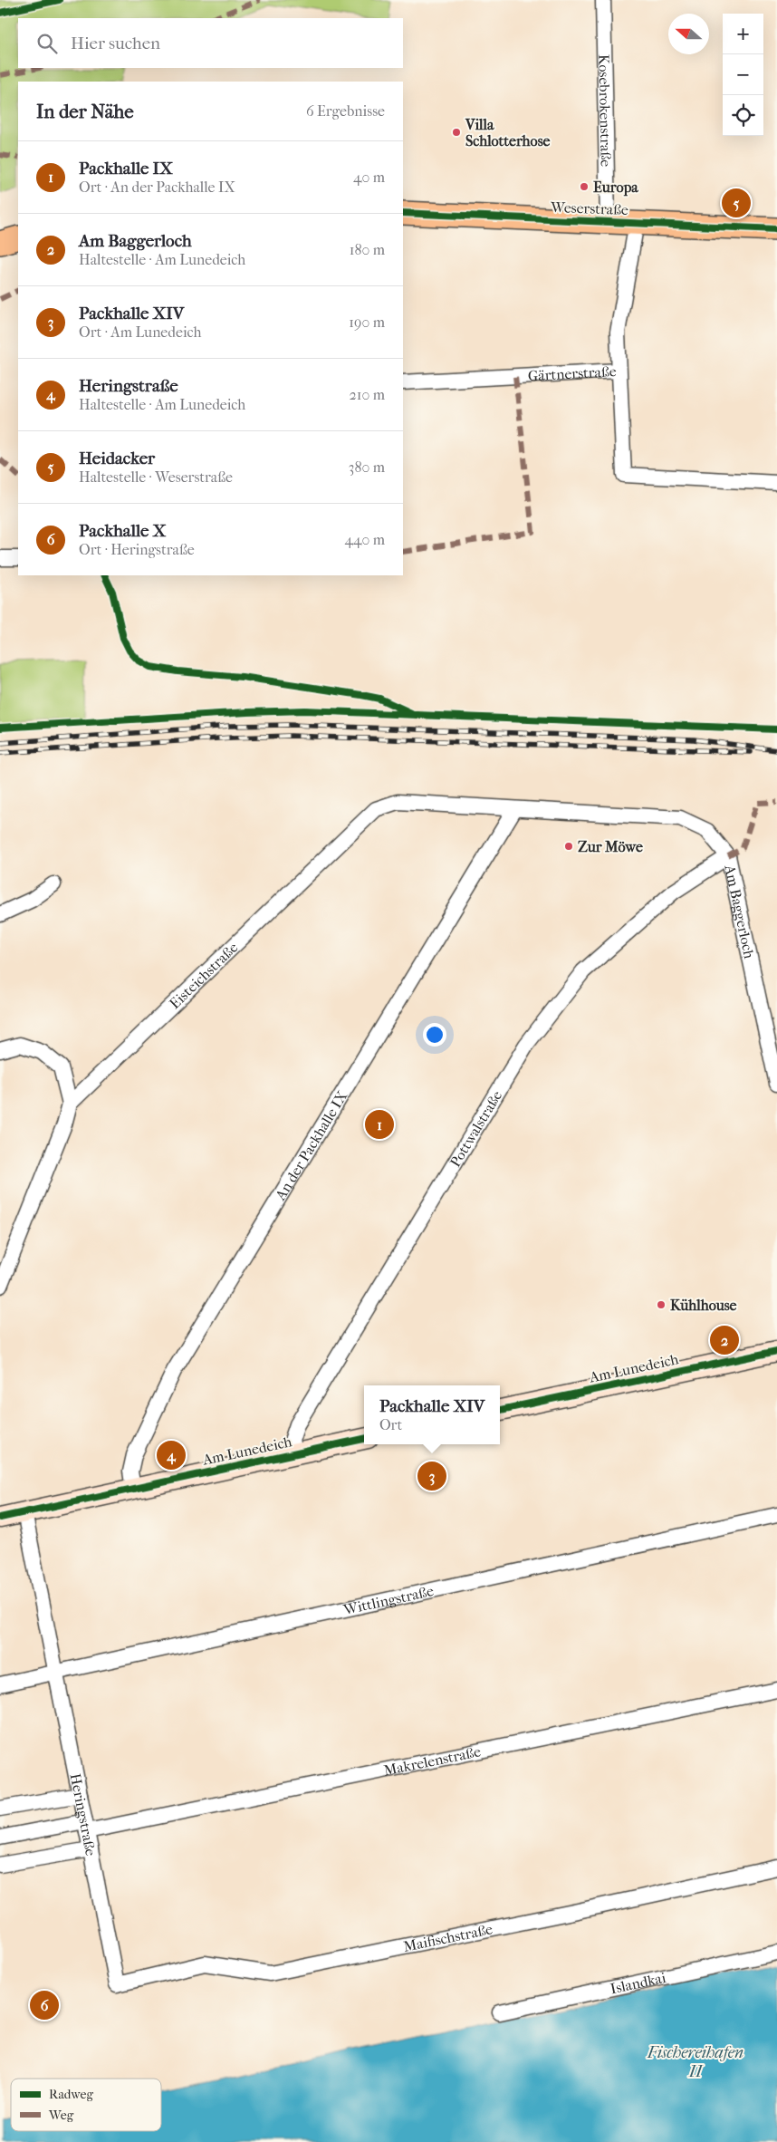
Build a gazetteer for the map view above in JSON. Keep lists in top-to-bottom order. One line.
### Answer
{"streets":{"main road":["Weserstraße"],"street":["Kosebrokenstraße","Gärtnerstraße","Am Baggerloch","Eisteichstraße","Pottwalstraße","An der Packhalle IX","Am Lunedeich","Wittlingstraße","Makrelenstraße","Heringstraße","Maifischstraße","Islandkai"]},"crossings":[["Kosebrokenstraße","Weserstraße"],["Weserstraße","Gärtnerstraße"],["Am Baggerloch","Eisteichstraße"],["Am Baggerloch","Pottwalstraße"],["Am Baggerloch","An der Packhalle IX"],["Eisteichstraße","An der Packhalle IX"],["Pottwalstraße","Am Lunedeich"],["An der Packhalle IX","Am Lunedeich"],["Am Lunedeich","Heringstraße"],["Wittlingstraße","Heringstraße"],["Makrelenstraße","Heringstraße"],["Heringstraße","Maifischstraße"]],"water":["Fischereihafen II"],"places":["Villa Schlotterhose","Europa","Zur Möwe","Kühlhouse"],"legend":["Radweg","Weg"],"north":"left","page":{"map_buttons":["+","−"],"search":"Hier suchen","heading":["In der Nähe","6 Ergebnisse"],"list":[{"mark":"1","name":"Packhalle IX","note":"Ort · An der Packhalle IX","value":"40 m"},{"mark":"2","name":"Am Baggerloch","note":"Haltestelle · Am Lunedeich","value":"180 m"},{"mark":"3","name":"Packhalle XIV","note":"Ort · Am Lunedeich","value":"190 m"},{"mark":"4","name":"Heringstraße","note":"Haltestelle · Am Lunedeich","value":"210 m"},{"mark":"5","name":"Heidacker","note":"Haltestelle · Weserstraße","value":"380 m"},{"mark":"6","name":"Packhalle X","note":"Ort · Heringstraße","value":"440 m"}],"pins":["5","1","2","4","3","6"],"popup":["Packhalle XIV","Ort"]}}
